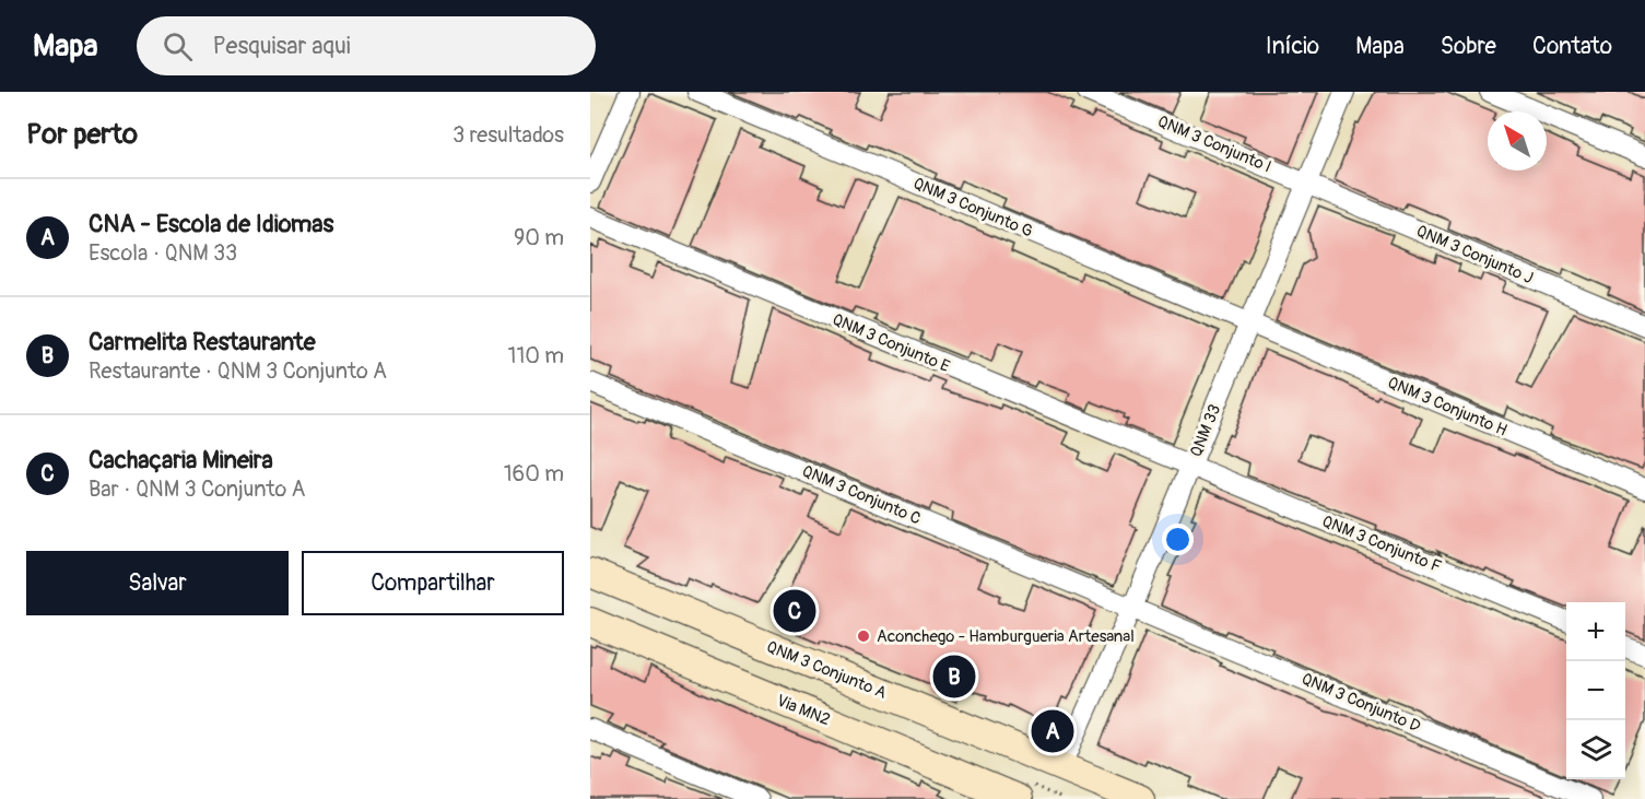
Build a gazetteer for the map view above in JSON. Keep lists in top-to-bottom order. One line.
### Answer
{"streets":{"main road":["QNM 3 Conjunto A","Via MN2"],"street":["QNM 3 Conjunto I","QNM 3 Conjunto G","QNM 3 Conjunto J","QNM 3 Conjunto E","QNM 3 Conjunto H","QNM 33","QNM 3 Conjunto C","QNM 3 Conjunto F","QNM 3 Conjunto D"]},"crossings":[["QNM 3 Conjunto I","QNM 3 Conjunto J"],["QNM 3 Conjunto I","QNM 33"],["QNM 3 Conjunto G","QNM 3 Conjunto H"],["QNM 3 Conjunto G","QNM 33"],["QNM 3 Conjunto J","QNM 33"],["QNM 3 Conjunto E","QNM 33"],["QNM 3 Conjunto E","QNM 3 Conjunto F"],["QNM 3 Conjunto H","QNM 33"],["QNM 33","QNM 3 Conjunto C"],["QNM 33","QNM 3 Conjunto F"],["QNM 33","QNM 3 Conjunto A"],["QNM 33","QNM 3 Conjunto D"],["QNM 3 Conjunto C","QNM 3 Conjunto D"]],"places":["Aconchego - Hamburgueria Artesanal"],"north":"top left","page":{"header":"Mapa","search":"Pesquisar aqui","nav":["Início","Mapa","Sobre","Contato"],"heading":["Por perto","3 resultados"],"list":[{"mark":"A","name":"CNA - Escola de Idiomas","note":"Escola · QNM 33","value":"90 m"},{"mark":"B","name":"Carmelita Restaurante","note":"Restaurante · QNM 3 Conjunto A","value":"110 m"},{"mark":"C","name":"Cachaçaria Mineira","note":"Bar · QNM 3 Conjunto A","value":"160 m"}],"buttons":["Salvar","Compartilhar"],"pins":["C","B","A"],"map_buttons":["+","−"]}}
